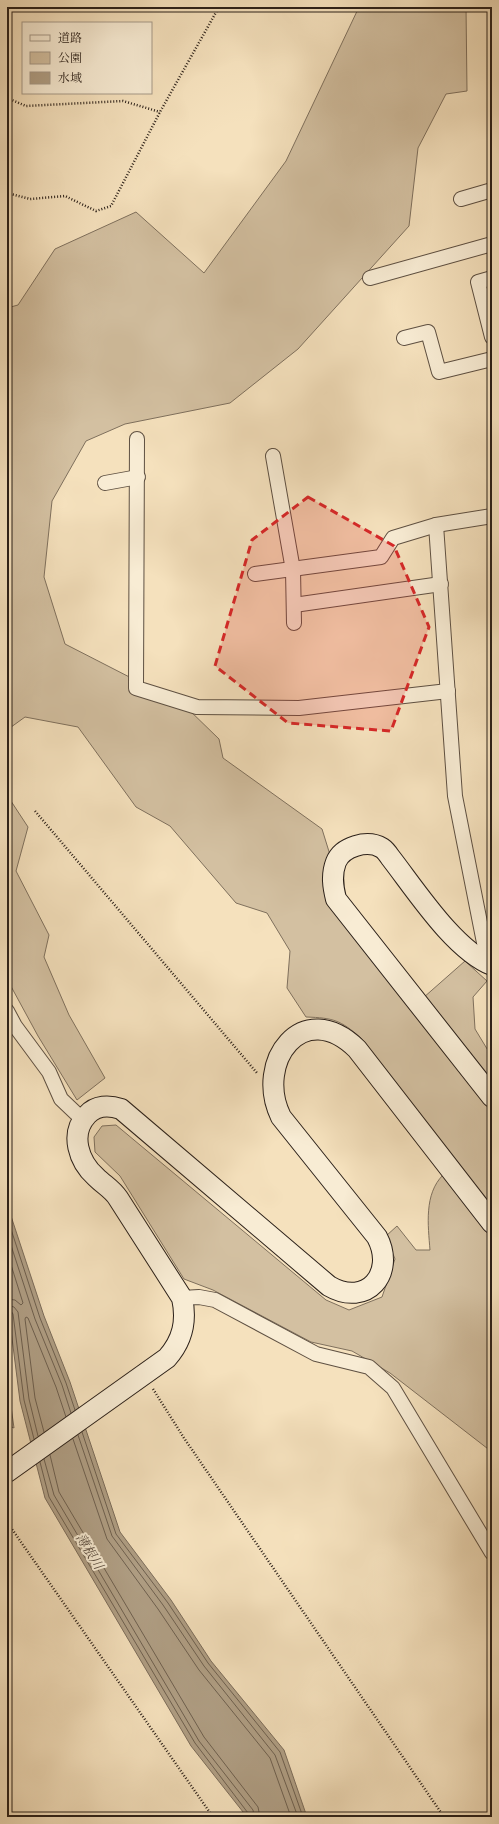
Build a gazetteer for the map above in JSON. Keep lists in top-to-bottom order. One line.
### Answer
{"water":["薄根川"],"legend":["道路","公園","水域"]}
